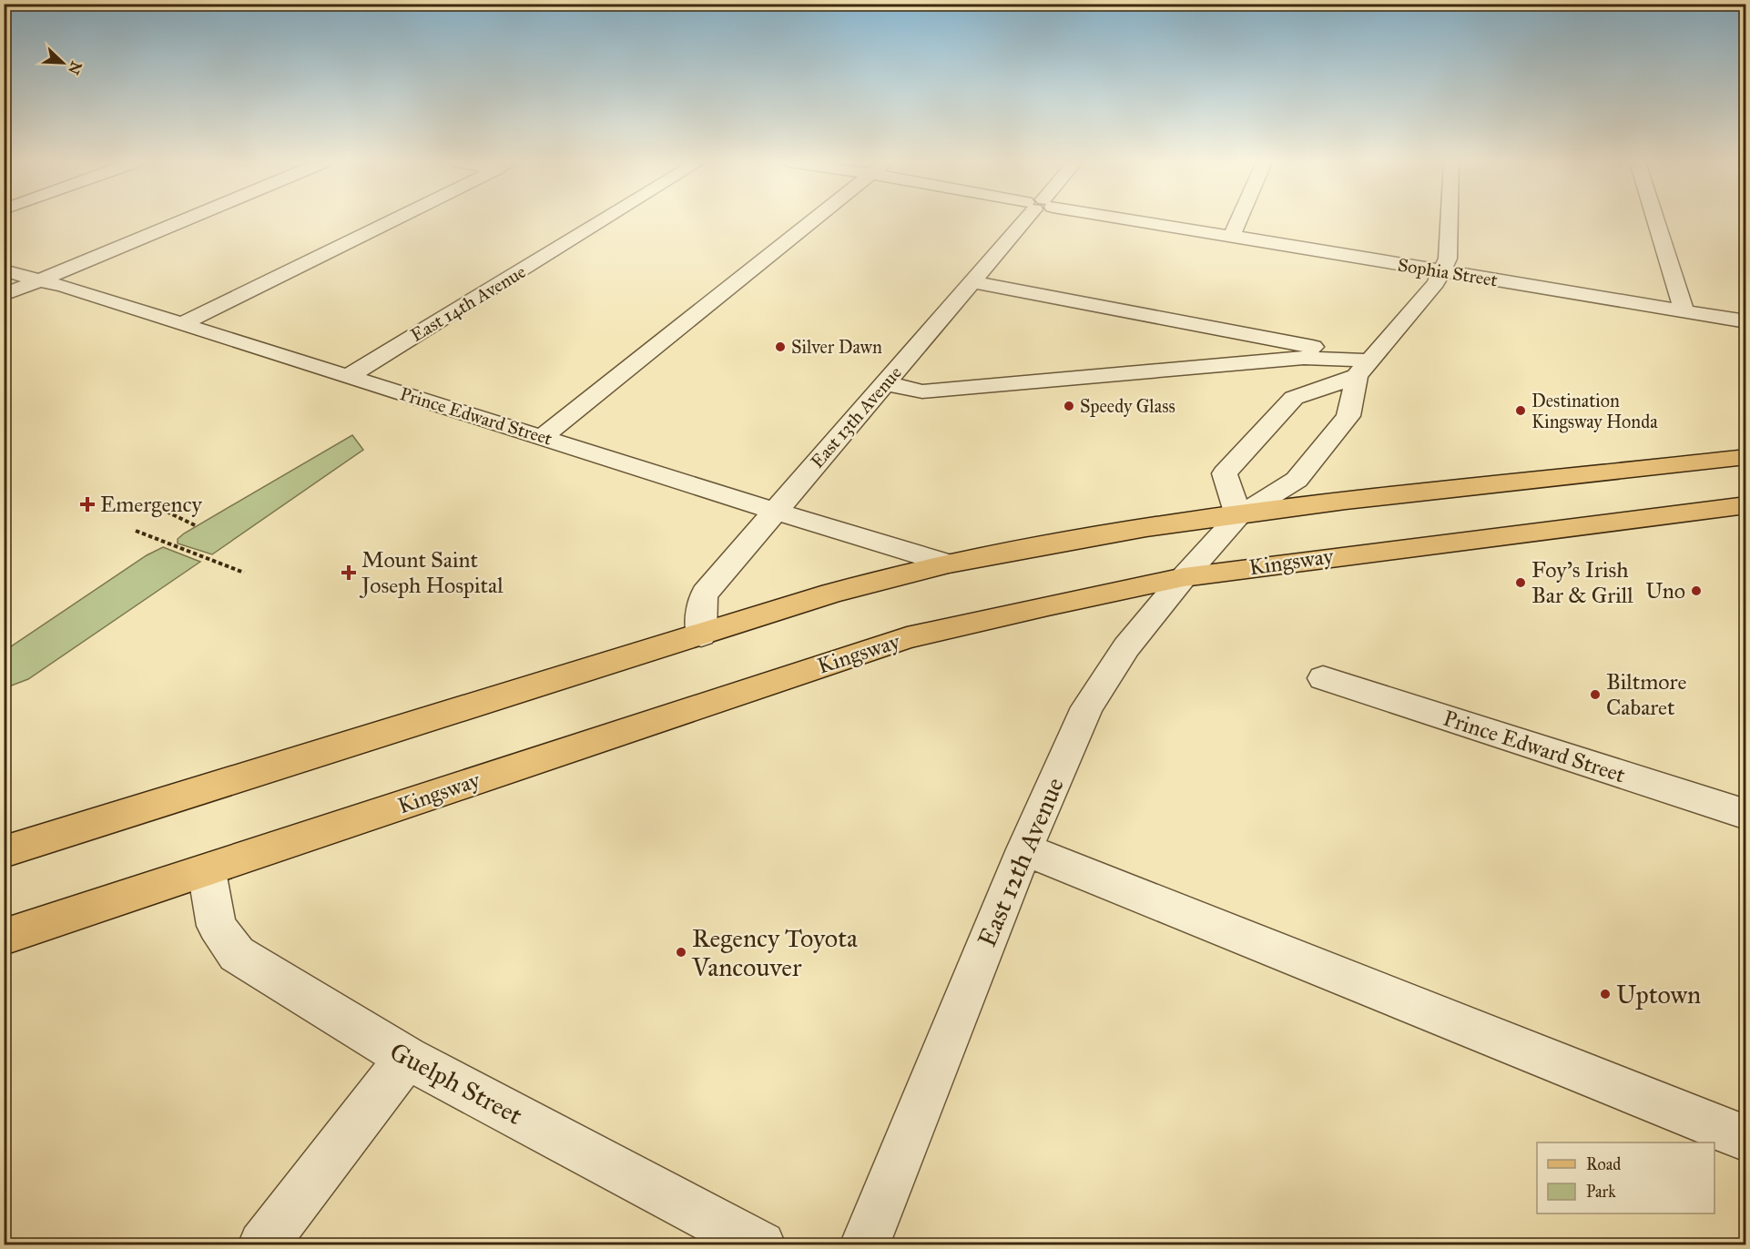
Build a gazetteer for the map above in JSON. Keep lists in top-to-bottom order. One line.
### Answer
{"streets":{"main road":["Kingsway"],"street":["Sophia Street","East 14th Avenue","Prince Edward Street","East 13th Avenue","East 12th Avenue","Guelph Street"]},"crossings":[["Sophia Street","East 12th Avenue"],["East 14th Avenue","Prince Edward Street"],["Prince Edward Street","East 13th Avenue"],["Kingsway","East 12th Avenue"],["Kingsway","Guelph Street"]],"places":{"other":["Silver Dawn","Speedy Glass","Destination Kingsway Honda","Foy's Irish Bar & Grill","Uno","Biltmore Cabaret","Regency Toyota Vancouver","Uptown"],"health":["Emergency","Mount Saint Joseph Hospital"]},"legend":["Road","Park"],"north":"bottom right"}
